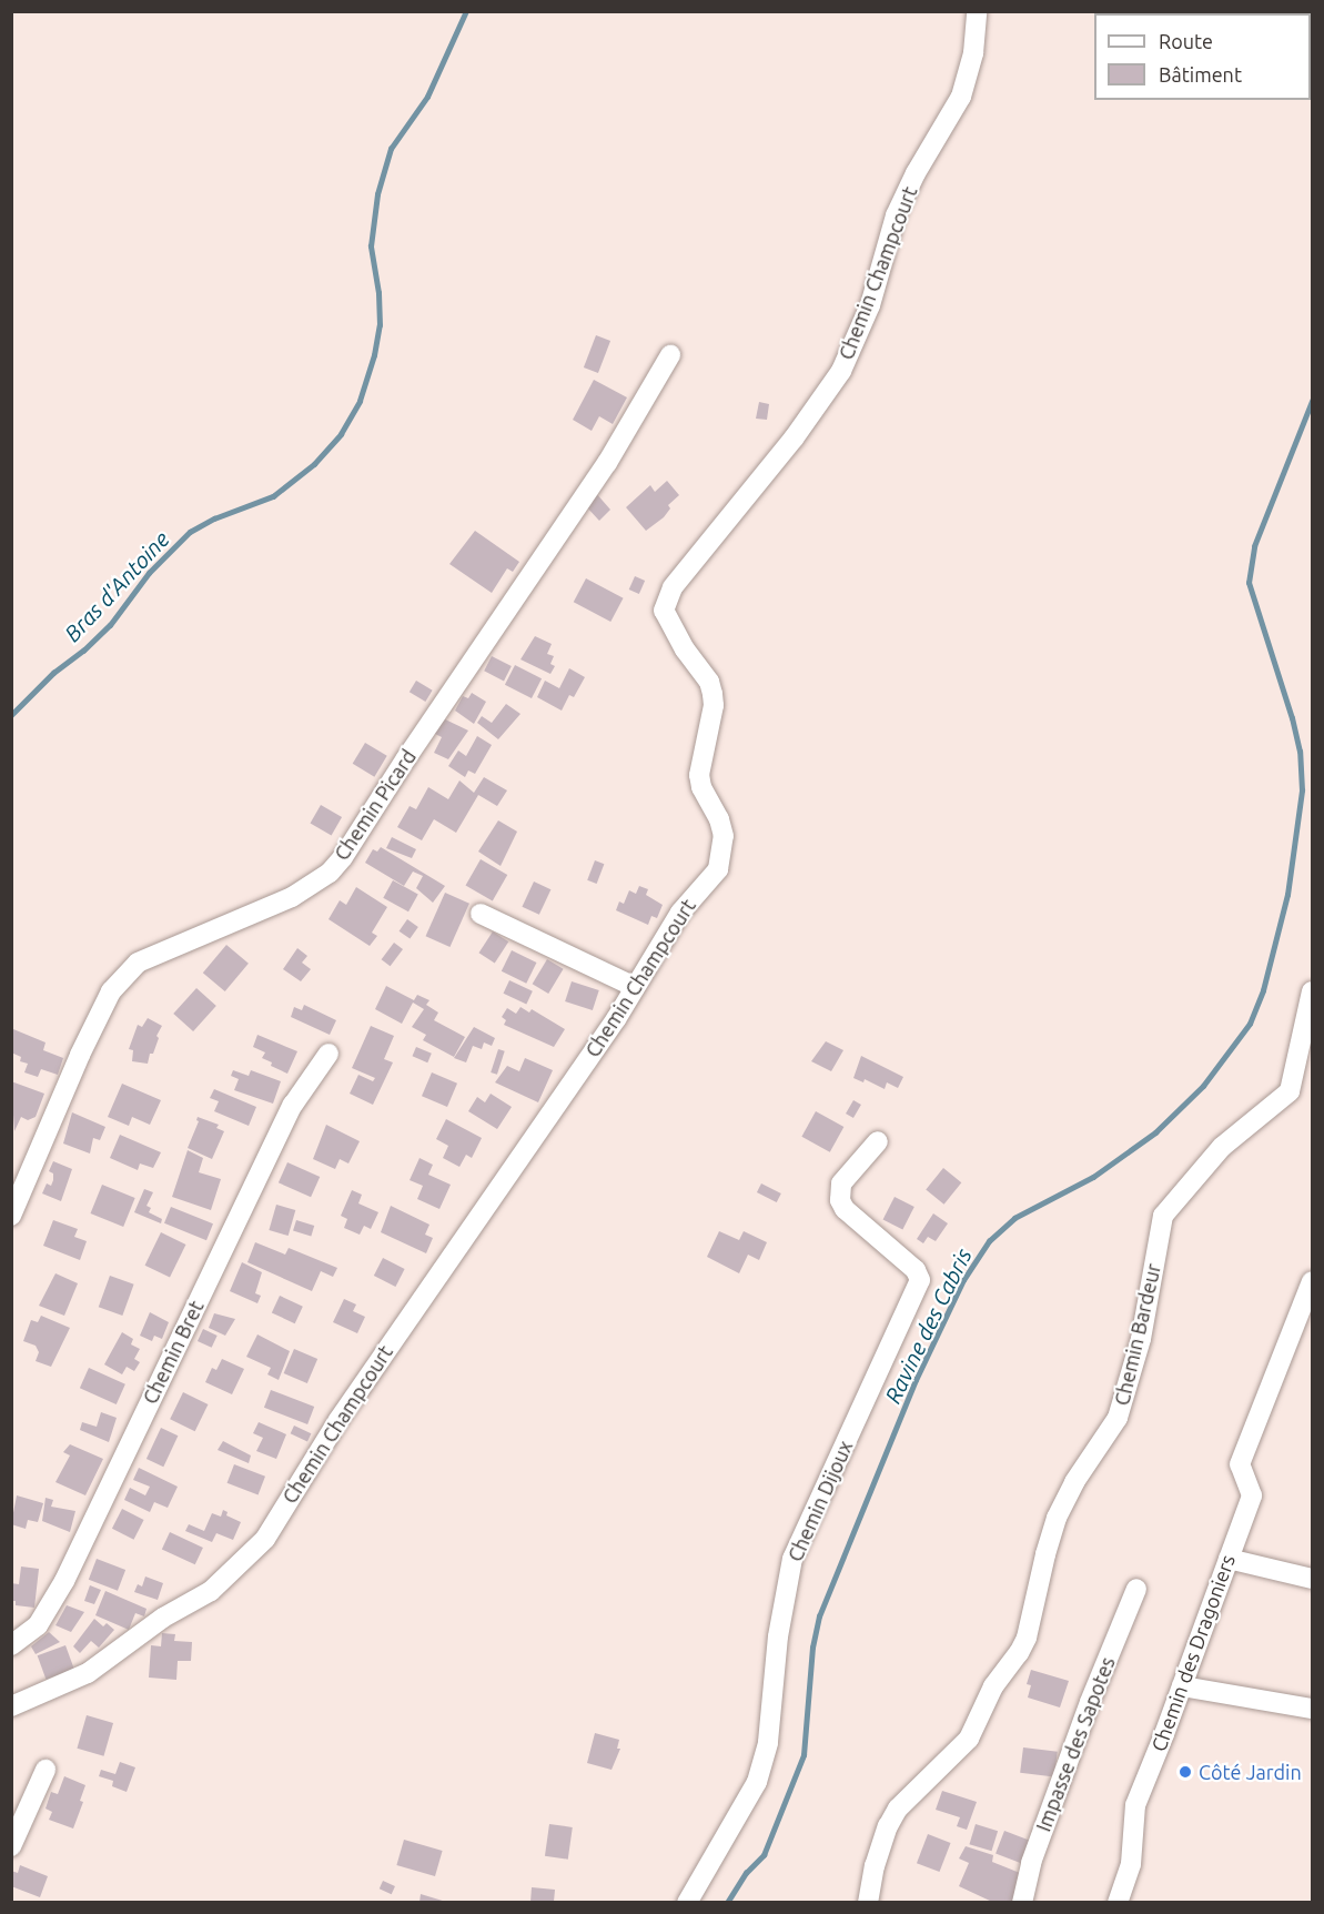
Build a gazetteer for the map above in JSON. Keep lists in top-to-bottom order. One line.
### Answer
{"streets":{"street":["Chemin Champcourt","Chemin Picard","Chemin Bardeur","Chemin Bret","Chemin Dijoux","Chemin des Dragoniers","Impasse des Sapotes"]},"water":["Bras d'Antoine","Ravine des Cabris"],"places":["Côté Jardin"],"legend":["Route","Bâtiment"]}
